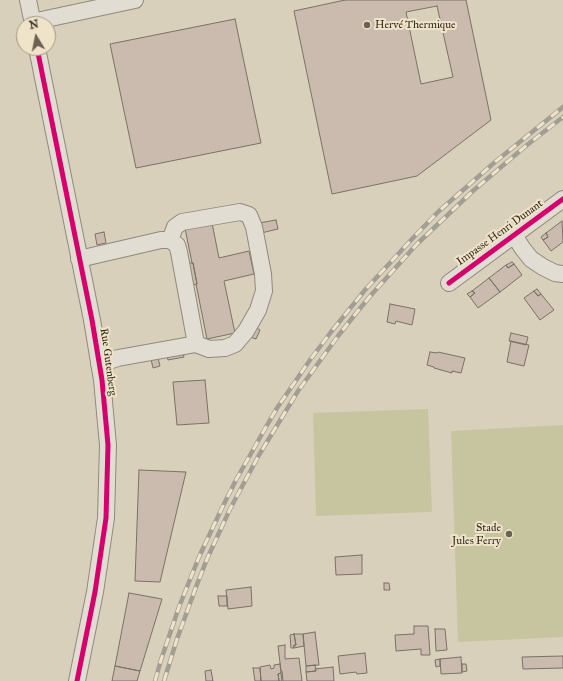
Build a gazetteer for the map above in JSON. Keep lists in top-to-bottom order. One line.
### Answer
{"streets":{"street":["Impasse Henri Dunant","Rue Gutenberg"]},"places":["Hervé Thermique","Stade Jules Ferry"],"north":"top"}
